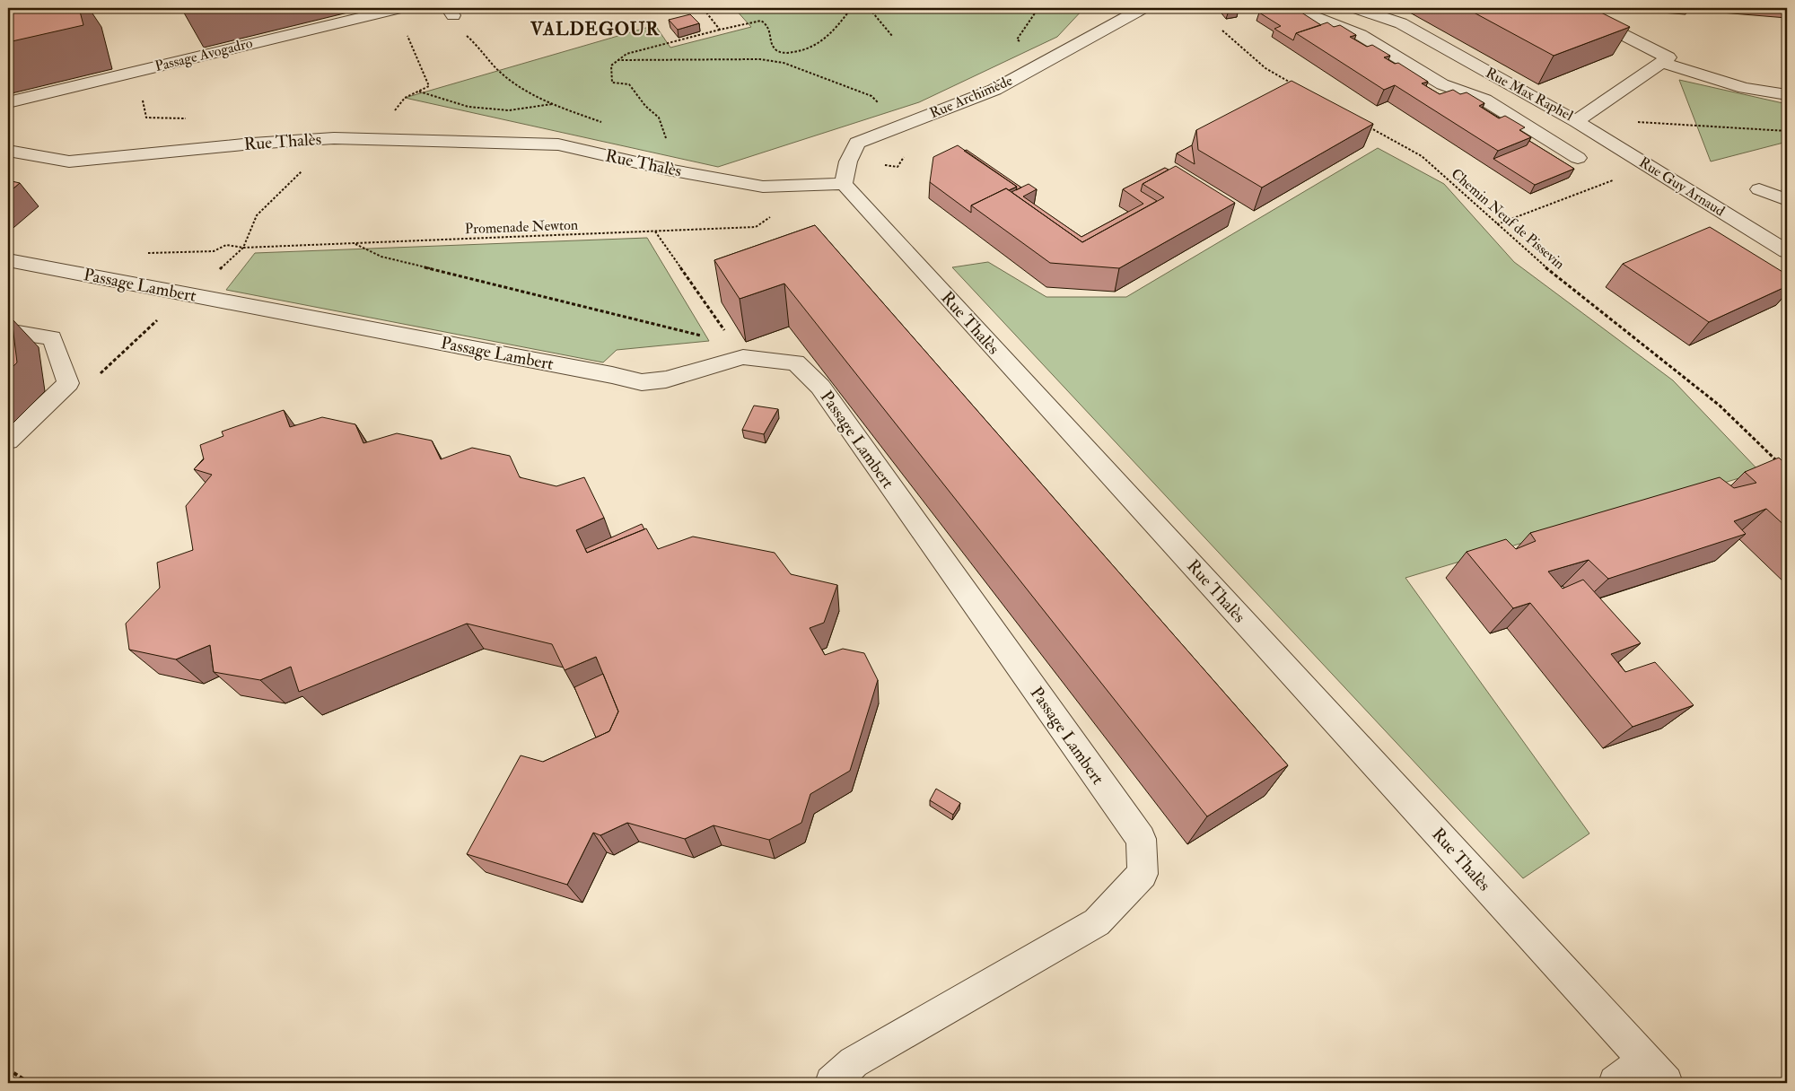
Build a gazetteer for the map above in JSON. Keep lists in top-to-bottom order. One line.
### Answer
{"streets":{"street":["Passage Avogadro","Rue Max Raphel","Rue Archimède","Rue Thalès","Rue Guy Arnaud","Passage Lambert"],"path":["Chemin Neuf de Pissevin","Promenade Newton"]},"crossings":[["Rue Max Raphel","Rue Guy Arnaud"],["Rue Archimède","Rue Thalès"]],"districts":["VALDEGOUR"]}
